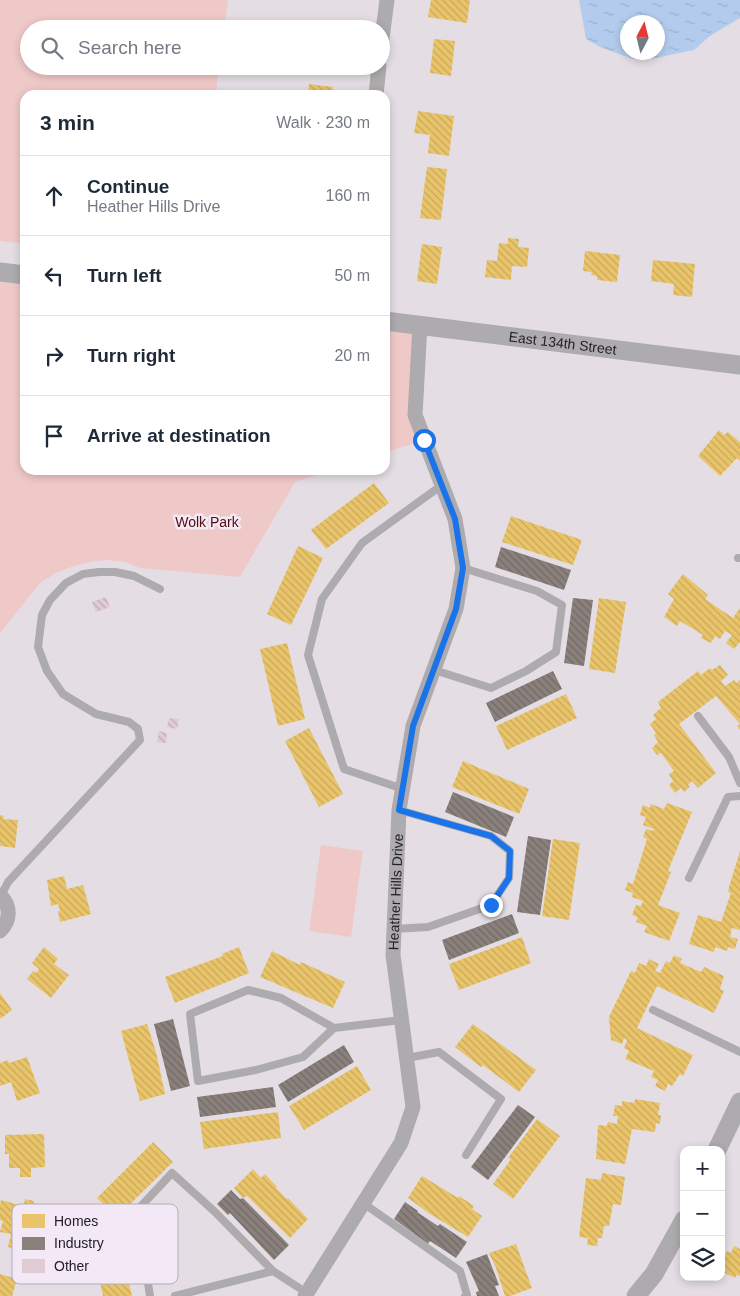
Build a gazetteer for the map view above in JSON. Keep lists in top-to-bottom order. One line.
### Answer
{"streets":{"street":["East 134th Street","Heather Hills Drive"]},"crossings":[["East 134th Street","Heather Hills Drive"]],"parks":["Wolk Park"],"legend":["Homes","Industry","Other"],"north":"top","page":{"search":"Search here","heading":["3 min","Walk · 230 m"],"list":[["Continue","Heather Hills Drive","160 m"],["Turn left","50 m"],["Turn right","20 m"],"Arrive at destination"],"map_buttons":["+","−"]}}
